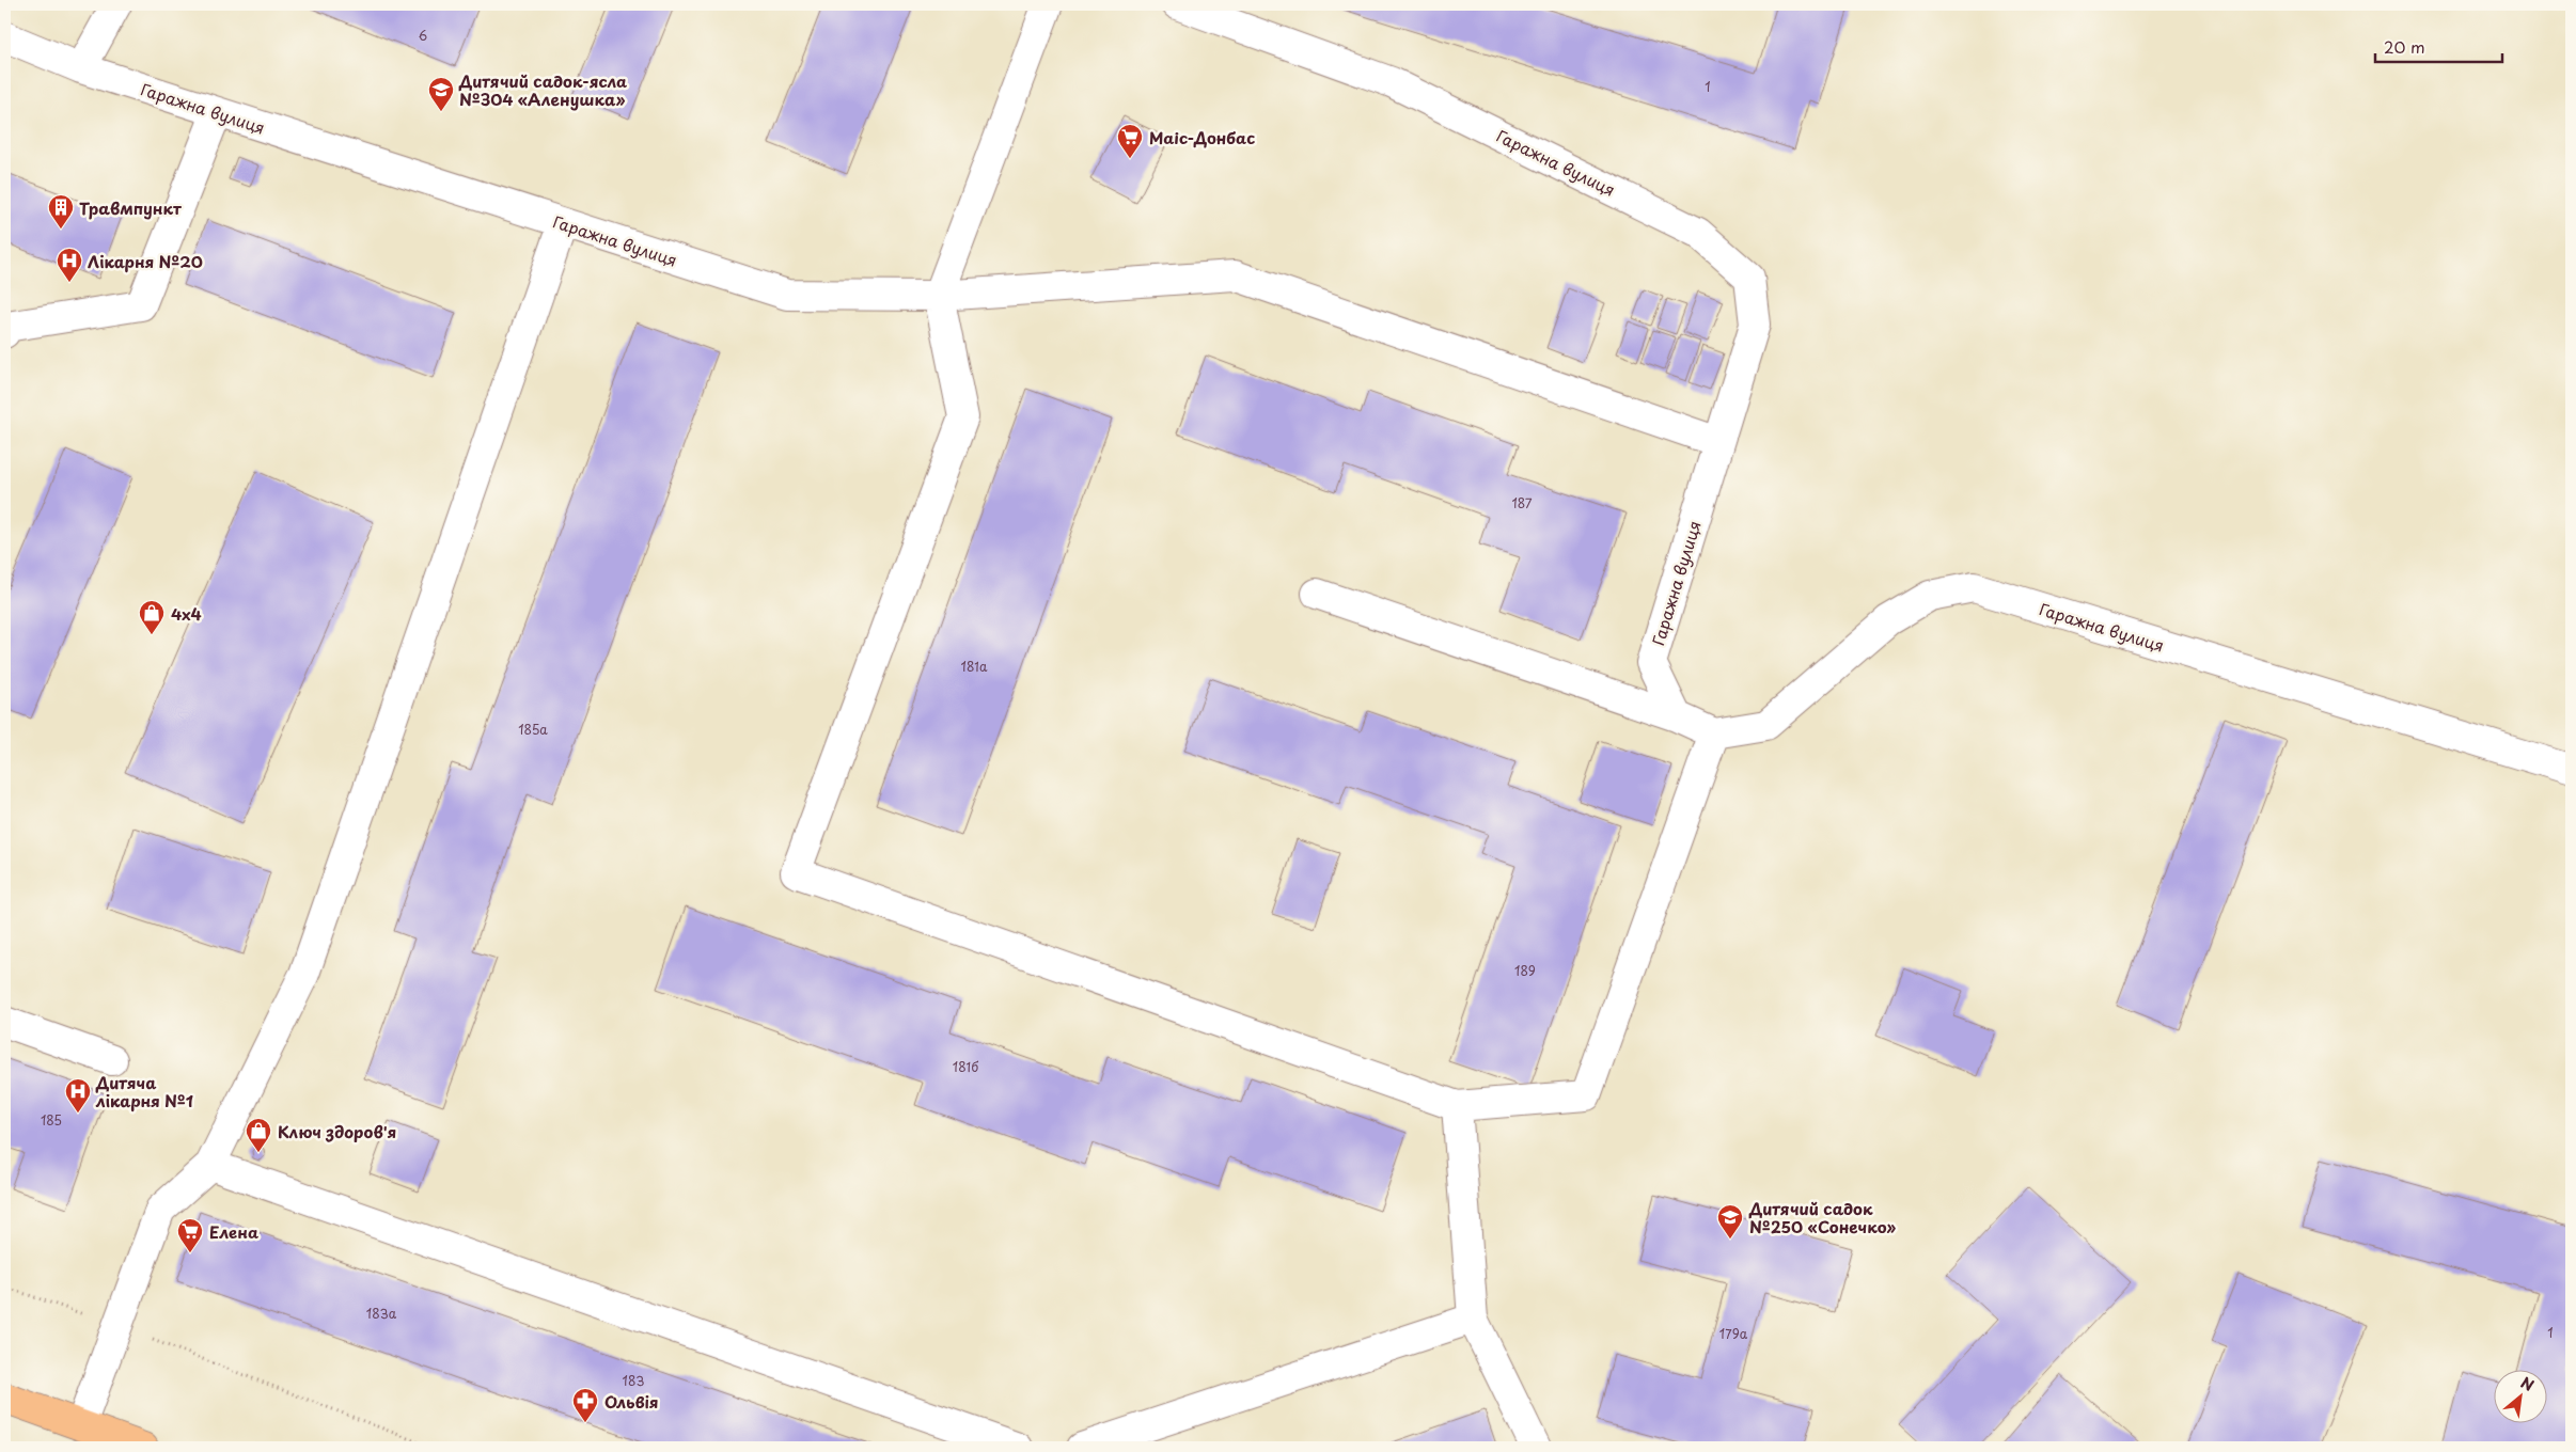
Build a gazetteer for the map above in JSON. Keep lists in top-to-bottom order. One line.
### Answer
{"streets":{"street":["Гаражна вулиця"]},"places":{"school or university":["Дитячий садок-ясла №304 «Аленушка»","Дитячий садок №250 «Сонечко»"],"supermarket":["Маіс-Донбас","Елена"],"building":["Травмпункт"],"hospital":["Лікарня №20","Дитяча лікарня №1"],"shop":["4x4","Ключ здоров'я"],"pharmacy":["Ольвія"]},"house_numbers":["6","1","187","181а","185а","189","181б","185","183а","1","179а","183"],"scale_bar":"20 m","north":"top right"}
